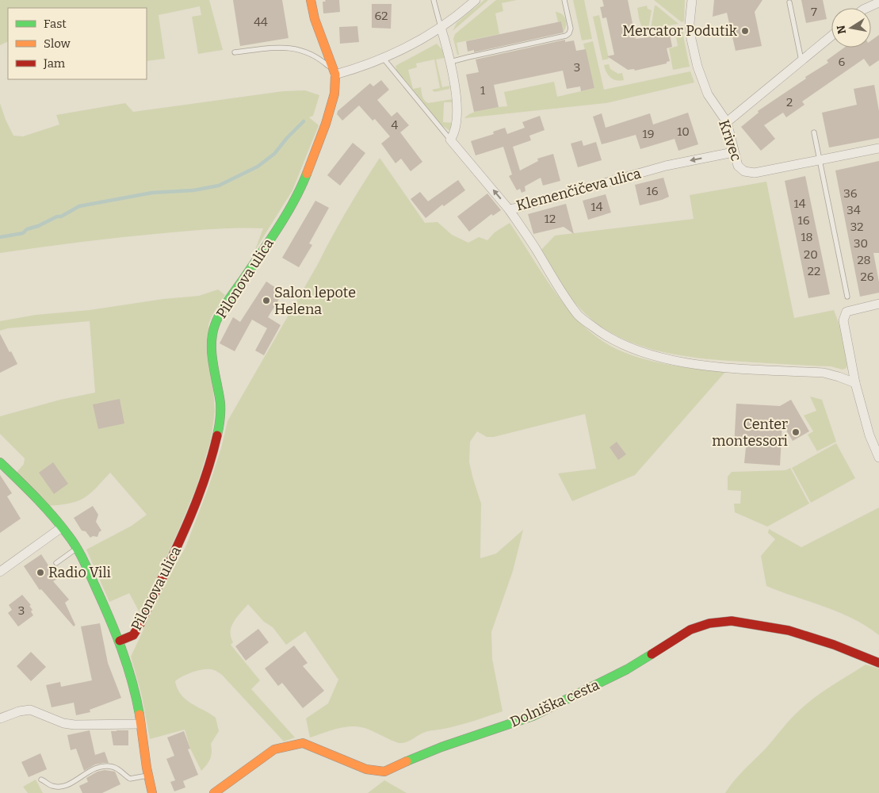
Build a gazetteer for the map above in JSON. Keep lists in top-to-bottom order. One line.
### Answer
{"streets":{"street":["Krivec","Klemenčičeva ulica","Pilonova ulica","Dolniška cesta"]},"crossings":[["Krivec","Klemenčičeva ulica"]],"one_way":["Klemenčičeva ulica"],"places":["Mercator Podutik","Salon lepote Helena","Center montessori","Radio Vili"],"house_numbers":["7","62","44","6","3","1","2","4","10","19","16","36","14","14","34","12","16","32","18","30","20","28","22","26","3"],"legend":["Fast","Slow","Jam"],"north":"left"}
